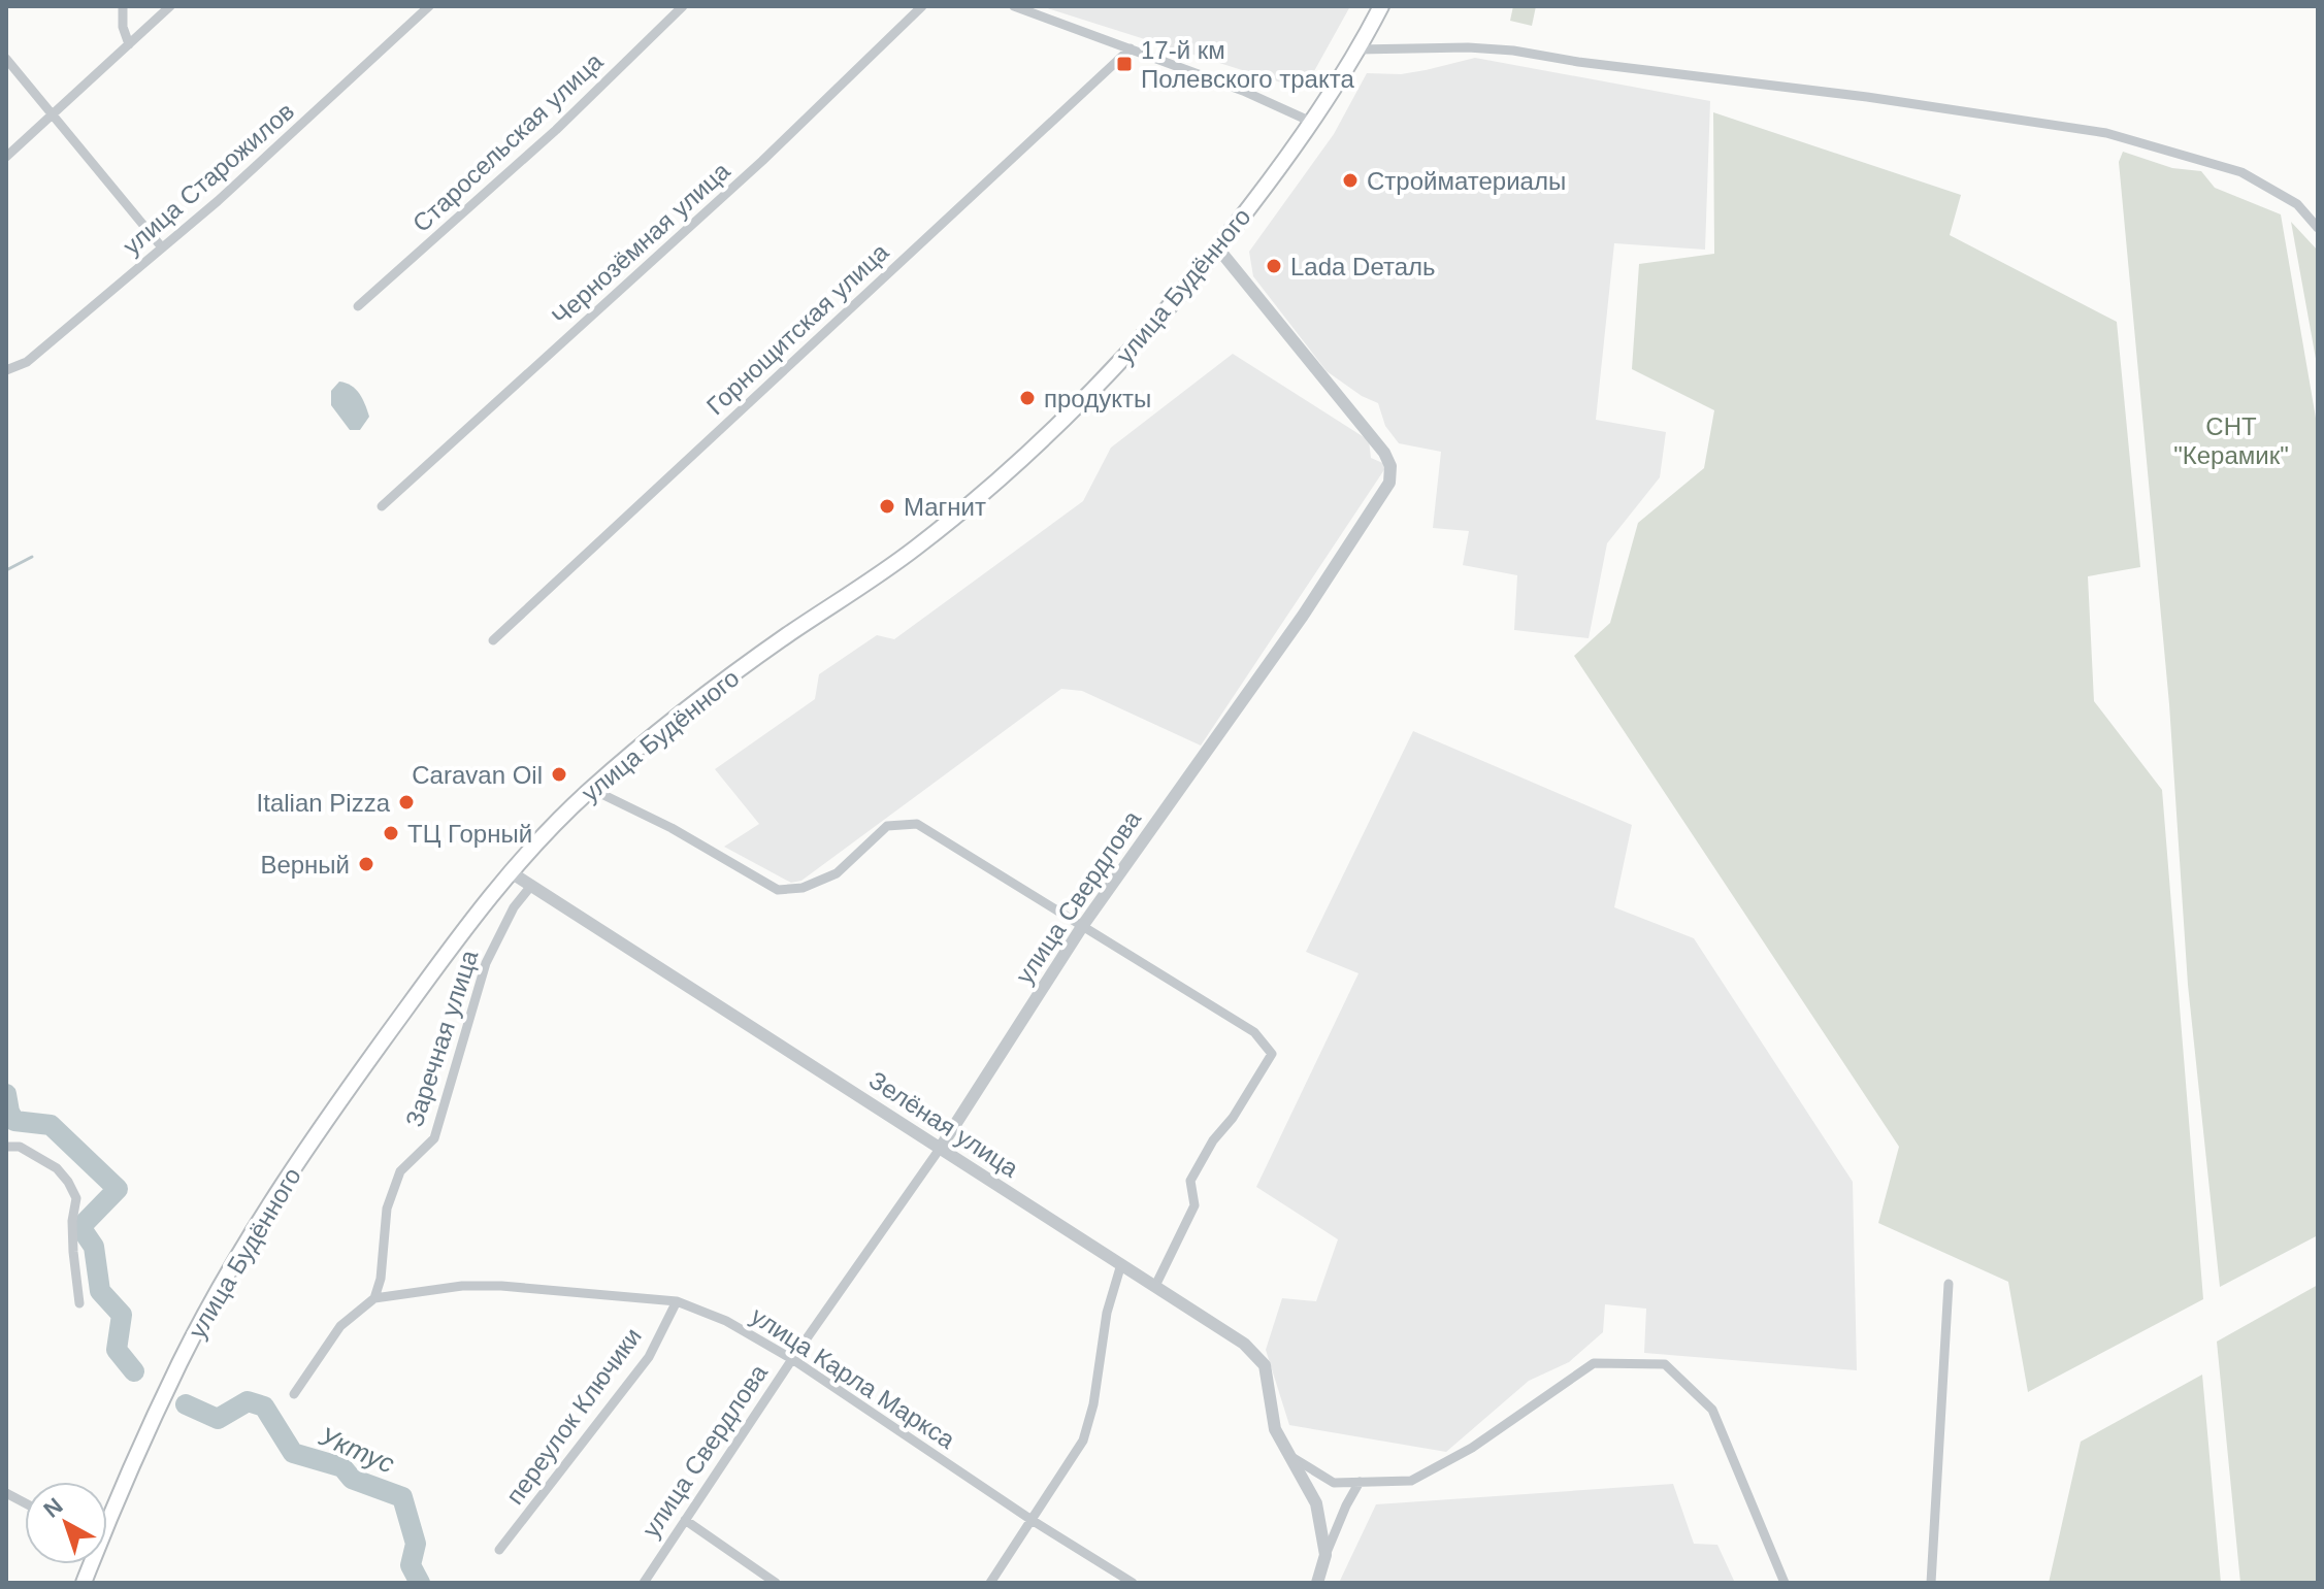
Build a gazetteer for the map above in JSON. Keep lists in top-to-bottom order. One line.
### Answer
{"streets":{"main road":["улица Будённого"],"street":["Старосельская улица","улица Старожилов","Чернозёмная улица","Горнощитская улица","улица Свердлова","Заречная улица","Зелёная улица","улица Карла Маркса","переулок Ключики"]},"crossings":[["улица Будённого","улица Свердлова"],["улица Будённого","Зелёная улица"],["улица Свердлова","Зелёная улица"],["улица Свердлова","улица Карла Маркса"],["Заречная улица","Зелёная улица"],["Заречная улица","улица Карла Маркса"],["улица Карла Маркса","переулок Ключики"]],"water":["Уктус"],"parks":["СНТ \"Керамик\""],"places":{"transit":["17-й км Полевского тракта"],"other":["Стройматериалы","Lada Dеталь","продукты","Магнит","Caravan Oil","Italian Pizza","ТЦ Горный","Верный"]},"north":"top left"}
